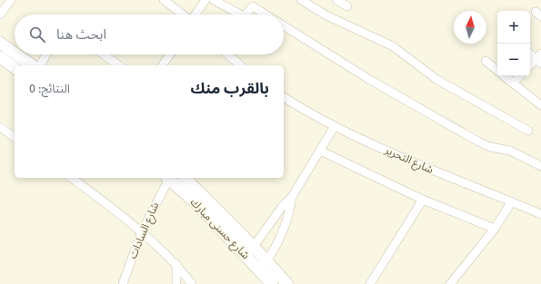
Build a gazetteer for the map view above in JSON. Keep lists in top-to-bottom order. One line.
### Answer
{"streets":{"main road":["شارع حسنى مبارك"],"street":["شارع التحرير","شارع السادات"]},"crossings":[["شارع حسنى مبارك","شارع السادات"]],"north":"top","page":{"map_buttons":["+","−"],"search":"ابحث هنا","heading":["بالقرب منك","النتائج: 0"]}}
